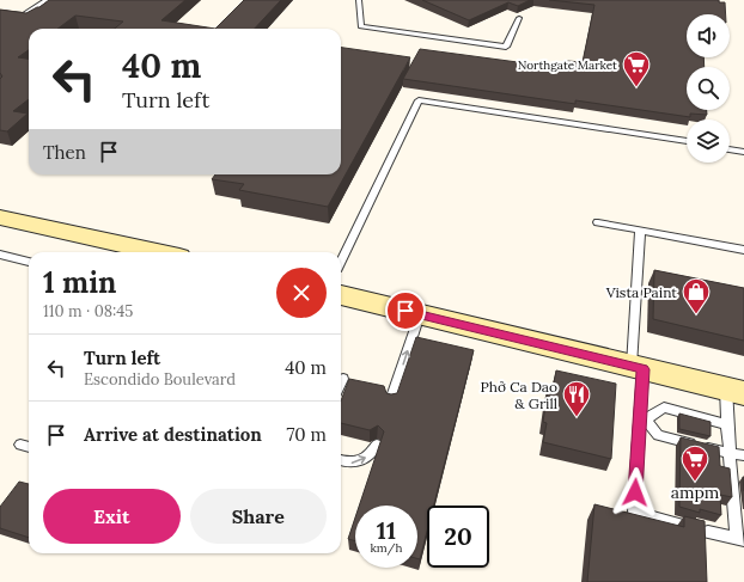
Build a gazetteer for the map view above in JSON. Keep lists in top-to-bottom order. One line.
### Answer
{"places":{"supermarket":["Northgate Market","ampm"],"shop":["Vista Paint"],"restaurant":["Phở Ca Dao & Grill"]},"page":{"turn":["40 m","Turn left"],"then":"Then","heading":["1 min","110 m · 08:45"],"list":[{"name":"Turn left","note":"Escondido Boulevard","value":"40 m"},{"name":"Arrive at destination","value":"70 m"}],"buttons":["Exit","Share"],"speed":"11 km/h","limit":"20"}}
